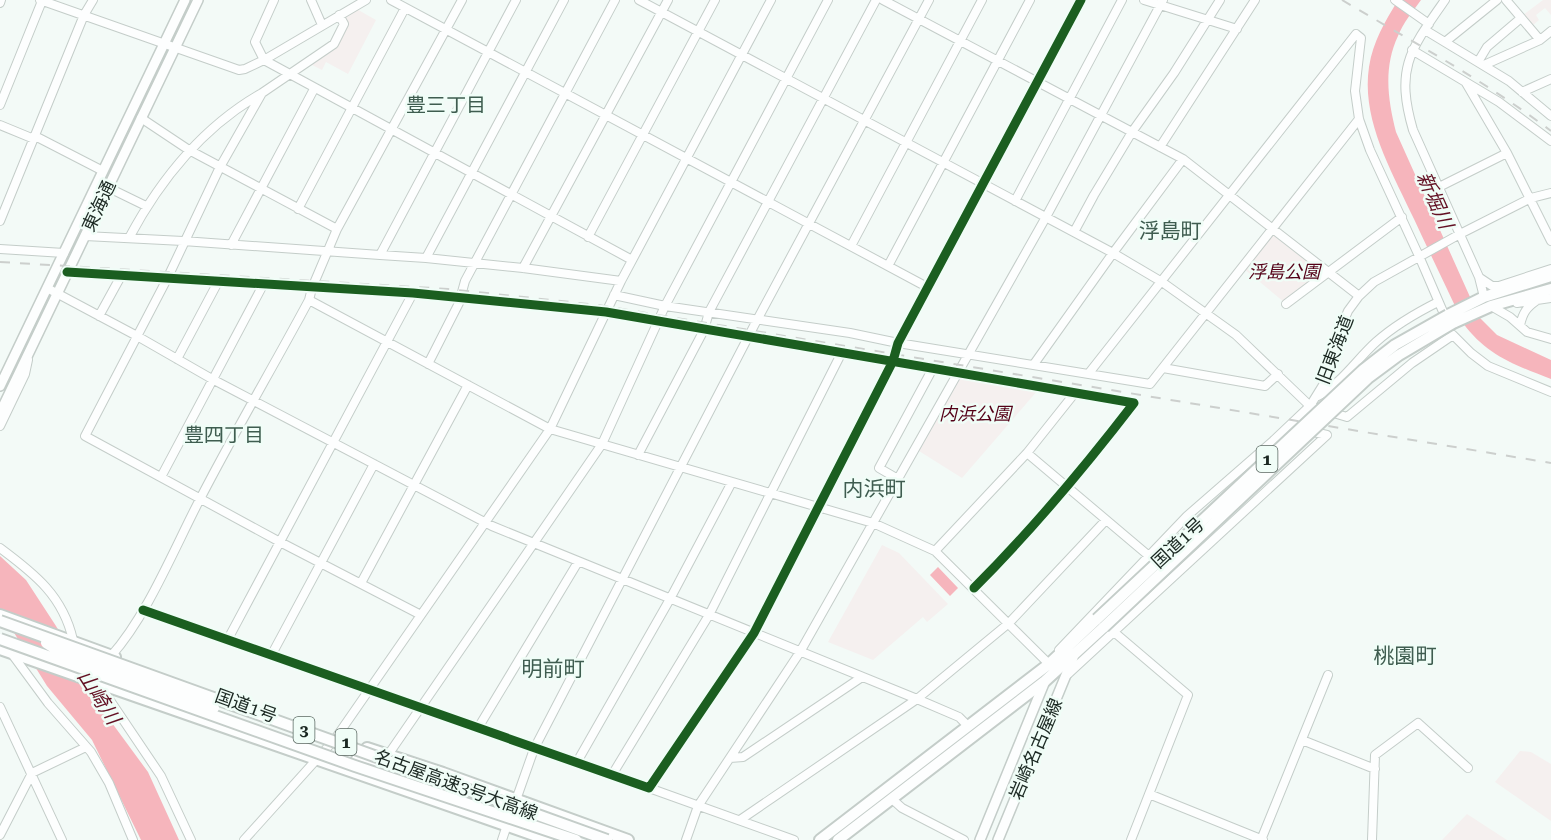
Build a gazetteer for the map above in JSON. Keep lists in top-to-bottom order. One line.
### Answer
{"streets":{"highway":["1","国道1号","3","名古屋高速3号大高線"],"main road":["東海通","岩崎名古屋線"],"street":["旧東海道"]},"crossings":[["旧東海道","国道1号"],["旧東海道","岩崎名古屋線"],["国道1号","岩崎名古屋線"]],"districts":["豊三丁目","浮島町","豊四丁目","内浜町","桃園町","明前町"],"water":["新堀川","山崎川"],"parks":["浮島公園","内浜公園"]}
